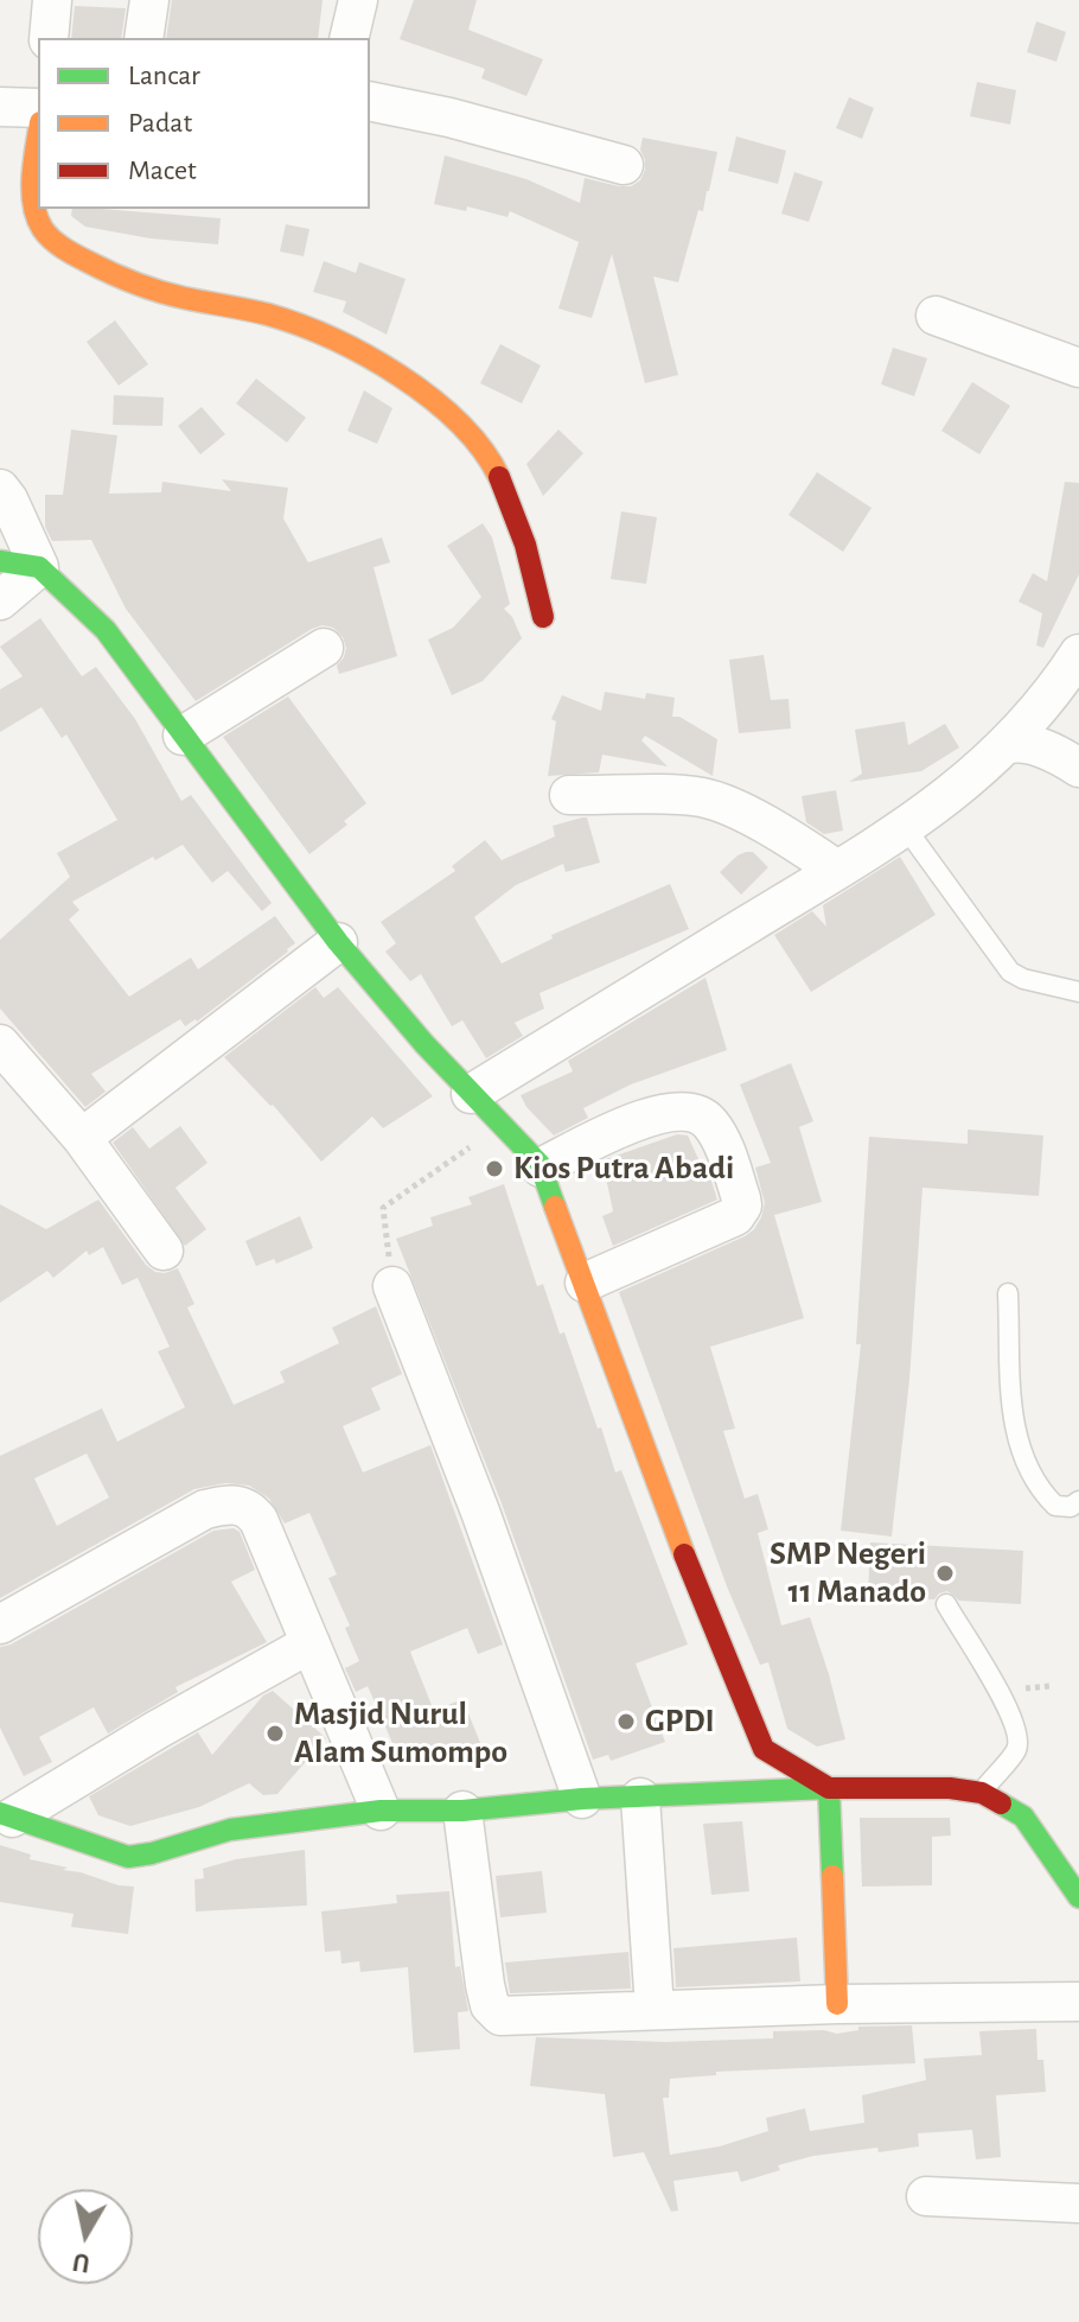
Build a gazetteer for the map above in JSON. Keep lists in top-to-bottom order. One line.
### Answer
{"places":["Kios Putra Abadi","SMP Negeri 11 Manado","GPDI","Masjid Nurul Alam Sumompo"],"legend":["Lancar","Padat","Macet"],"north":"bottom"}
